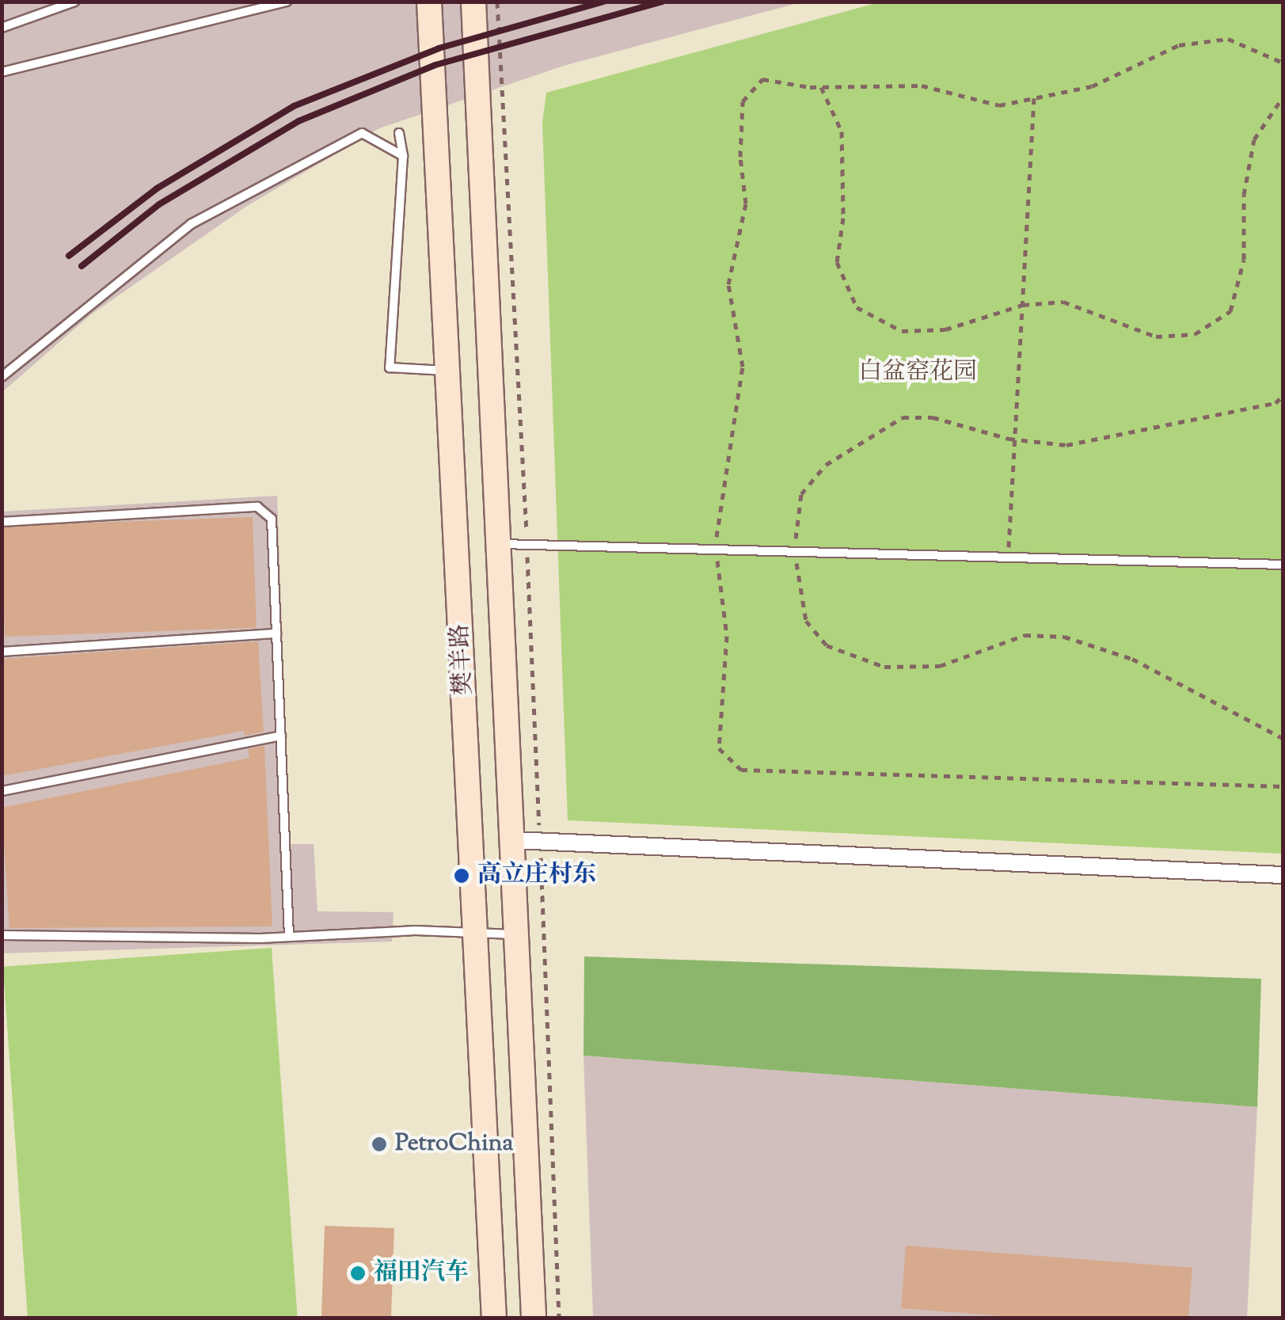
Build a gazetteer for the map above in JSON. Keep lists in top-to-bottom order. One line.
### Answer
{"streets":{"main road":["樊羊路"]},"parks":["白盆窑花园"],"places":["高立庄村东","PetroChina","福田汽车"]}
